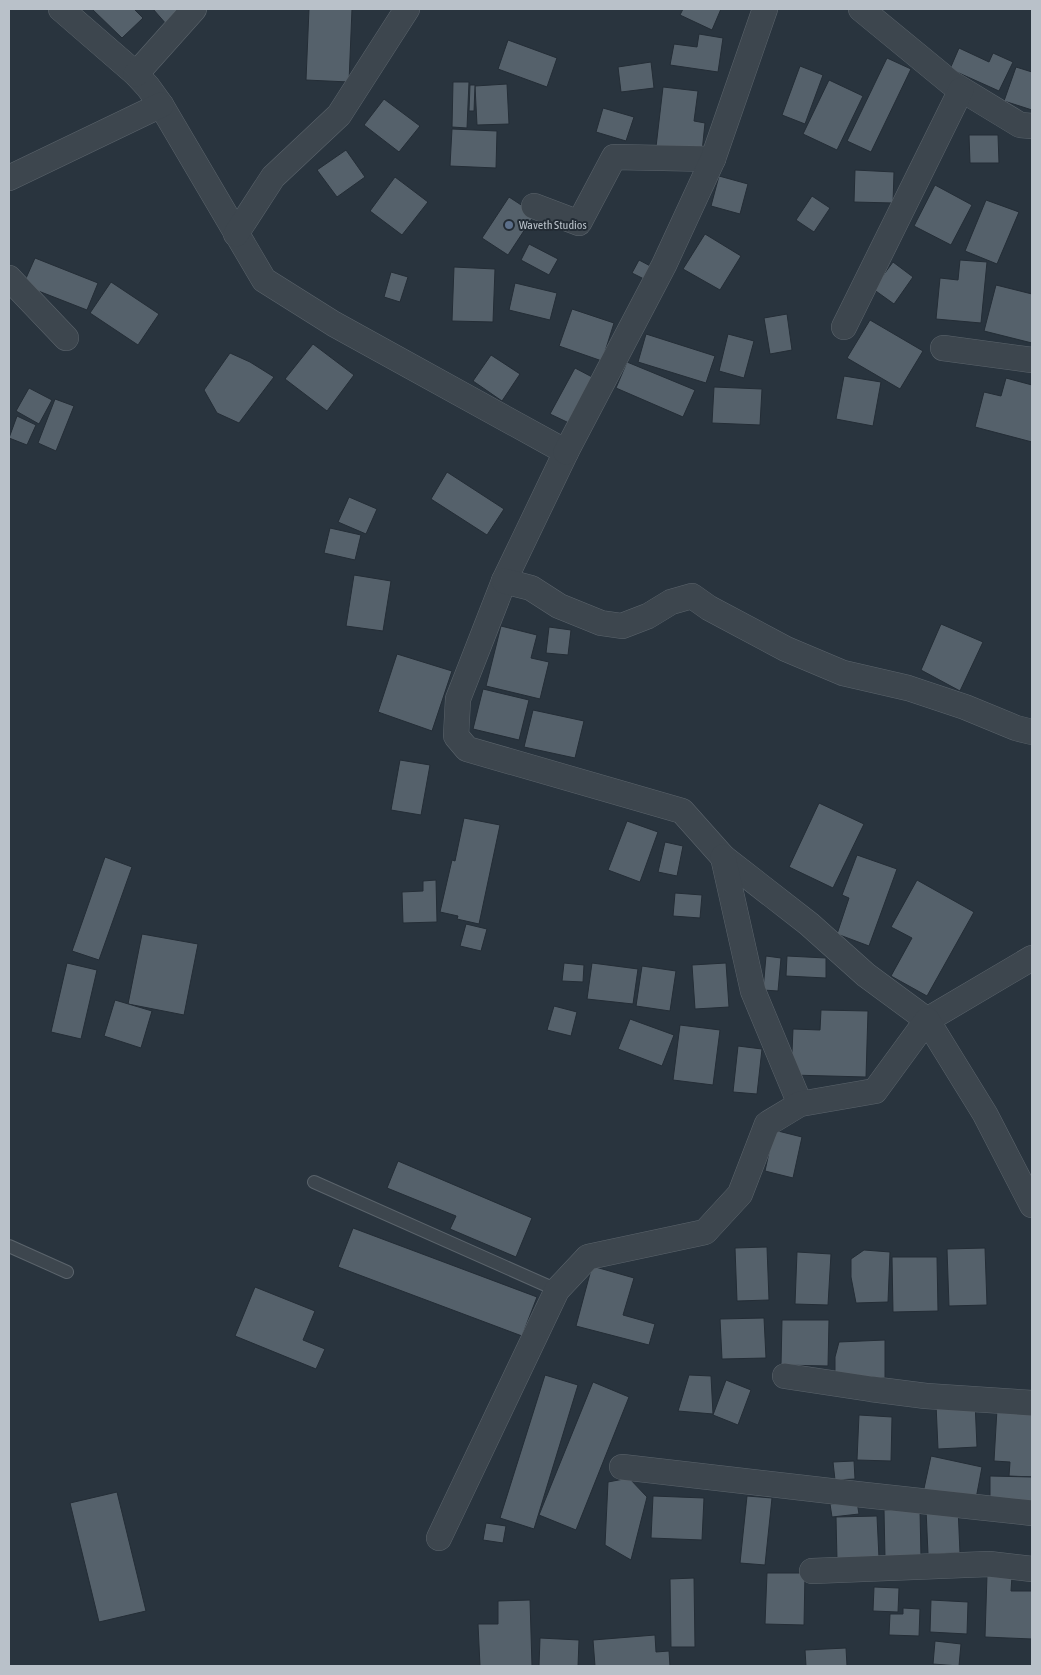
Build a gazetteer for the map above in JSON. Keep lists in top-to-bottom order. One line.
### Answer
{"places":["Waveth Studios"]}
